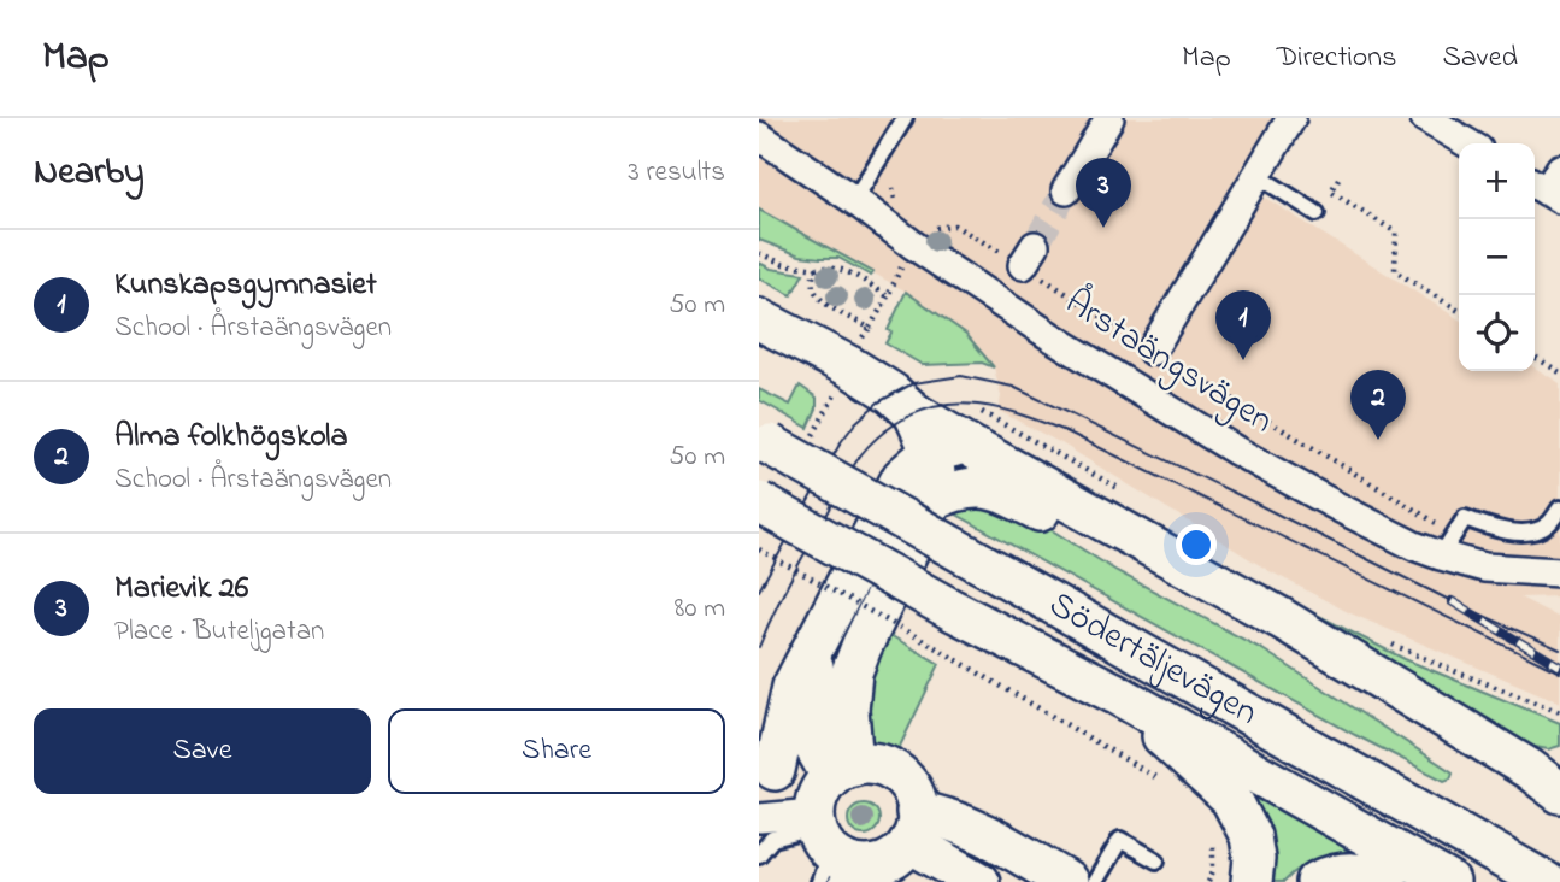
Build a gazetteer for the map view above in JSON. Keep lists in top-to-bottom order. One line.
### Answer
{"streets":{"street":["Årstaängsvägen","Södertäljevägen"]},"page":{"header":"Map","nav":["Map","Directions","Saved"],"heading":["Nearby","3 results"],"map_buttons":["+","−"],"pins":["3","1","2"],"list":[{"mark":"1","name":"Kunskapsgymnasiet","note":"School · Årstaängsvägen","value":"50 m"},{"mark":"2","name":"Alma folkhögskola","note":"School · Årstaängsvägen","value":"50 m"},{"mark":"3","name":"Marievik 26","note":"Place · Buteljgatan","value":"80 m"}],"buttons":["Save","Share"]}}
